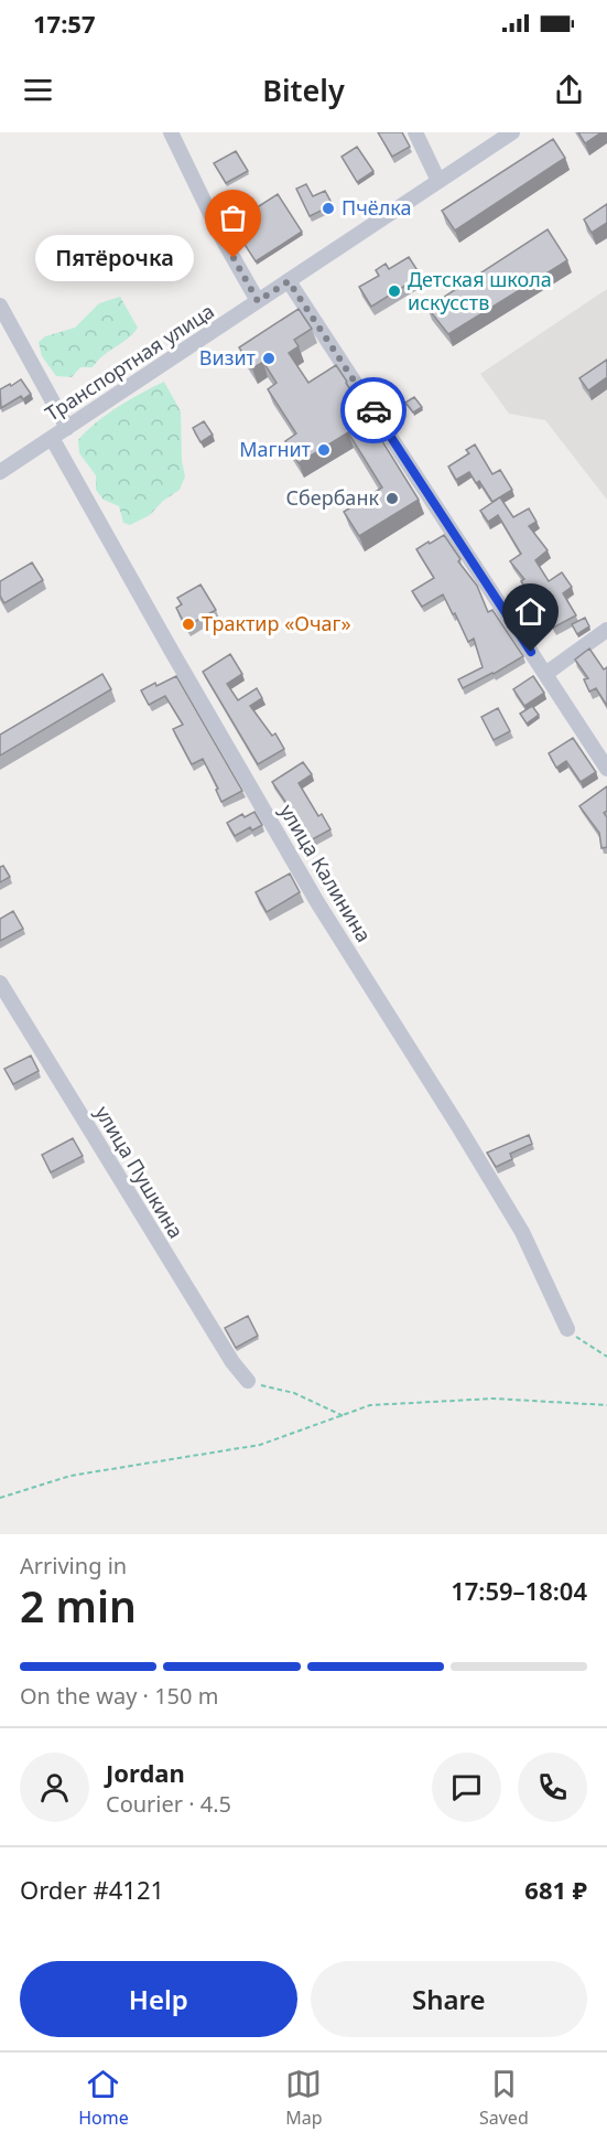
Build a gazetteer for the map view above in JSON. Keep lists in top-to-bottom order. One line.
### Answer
{"streets":{"street":["Транспортная улица","улица Калинина","улица Пушкина"]},"crossings":[["Транспортная улица","улица Калинина"]],"places":["Пчёлка","Пятёрочка","Детская школа искусств","Визит","Магнит","Сбербанк","Трактир «Очаг»"],"page":{"status":"17:57","header":"Bitely","bubble":"Пятёрочка","heading":["2 min","Arriving in","17:59–18:04"],"panel":["Jordan","Courier · 4.5","Order #4121","681 ₽"],"bar":"On the way · 150 m","buttons":["Help","Share"],"tabs":["Home","Map","Saved"]}}
